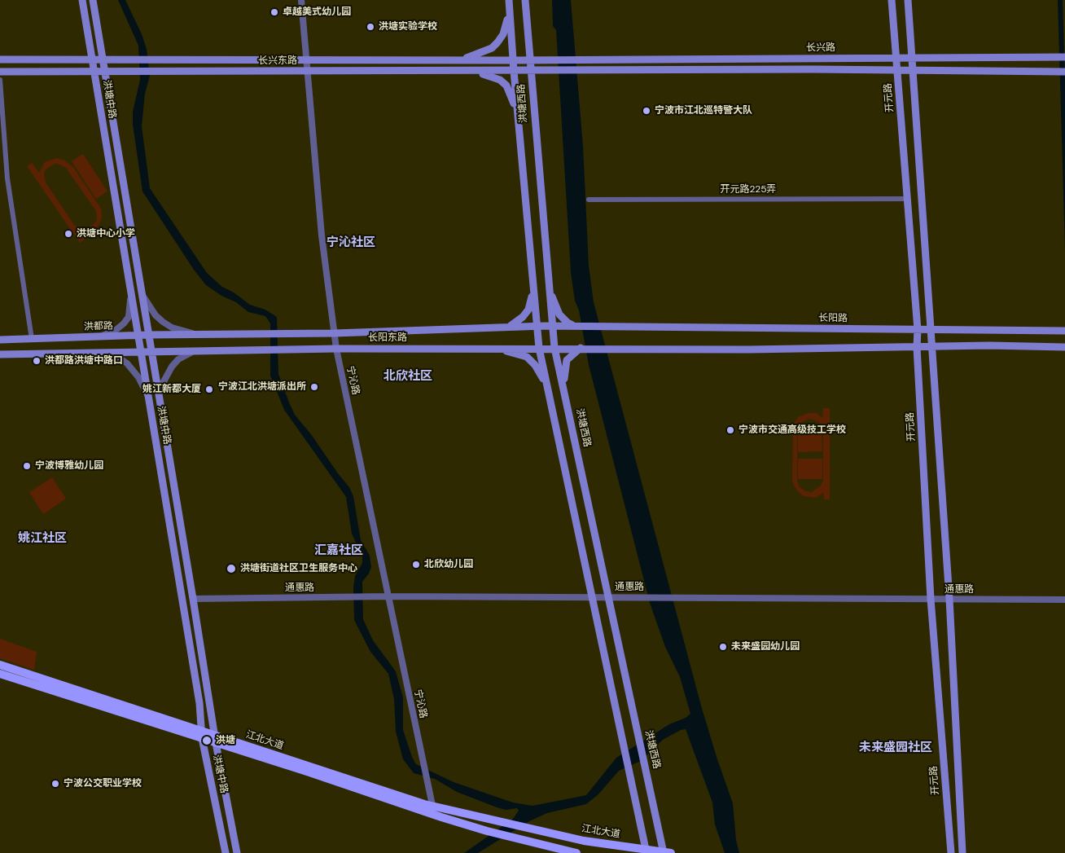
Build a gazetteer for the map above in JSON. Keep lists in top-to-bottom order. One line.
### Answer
{"streets":{"main road":["长兴路","长兴东路","开元路","洪塘中路","洪塘西路","长阳路","洪都路","长阳东路","江北大道"],"street":["开元路225弄","宁沁路","通惠路"]},"crossings":[["长兴路","长兴东路"],["长兴路","开元路"],["长兴东路","开元路"],["长兴东路","洪塘中路"],["长兴东路","洪塘西路"],["长兴东路","宁沁路"],["开元路","开元路225弄"],["开元路","长阳路"],["开元路","长阳东路"],["开元路","通惠路"],["洪塘中路","洪都路"],["洪塘中路","通惠路"],["洪塘中路","江北大道"],["洪塘西路","长阳东路"],["洪塘西路","通惠路"],["洪塘西路","江北大道"],["长阳路","长阳东路"],["洪都路","长阳东路"],["长阳东路","宁沁路"],["宁沁路","通惠路"],["宁沁路","江北大道"]],"districts":["宁沁社区","北欣社区","姚江社区","汇嘉社区","未来盛园社区"],"places":["卓越美式幼儿园","洪塘实验学校","宁波市江北巡特警大队","洪塘中心小学","洪都路洪塘中路口","宁波江北洪塘派出所","姚江新都大厦","宁波市交通高级技工学校","宁波博雅幼儿园","北欣幼儿园","洪塘街道社区卫生服务中心","未来盛园幼儿园","洪塘","宁波公交职业学校"]}
